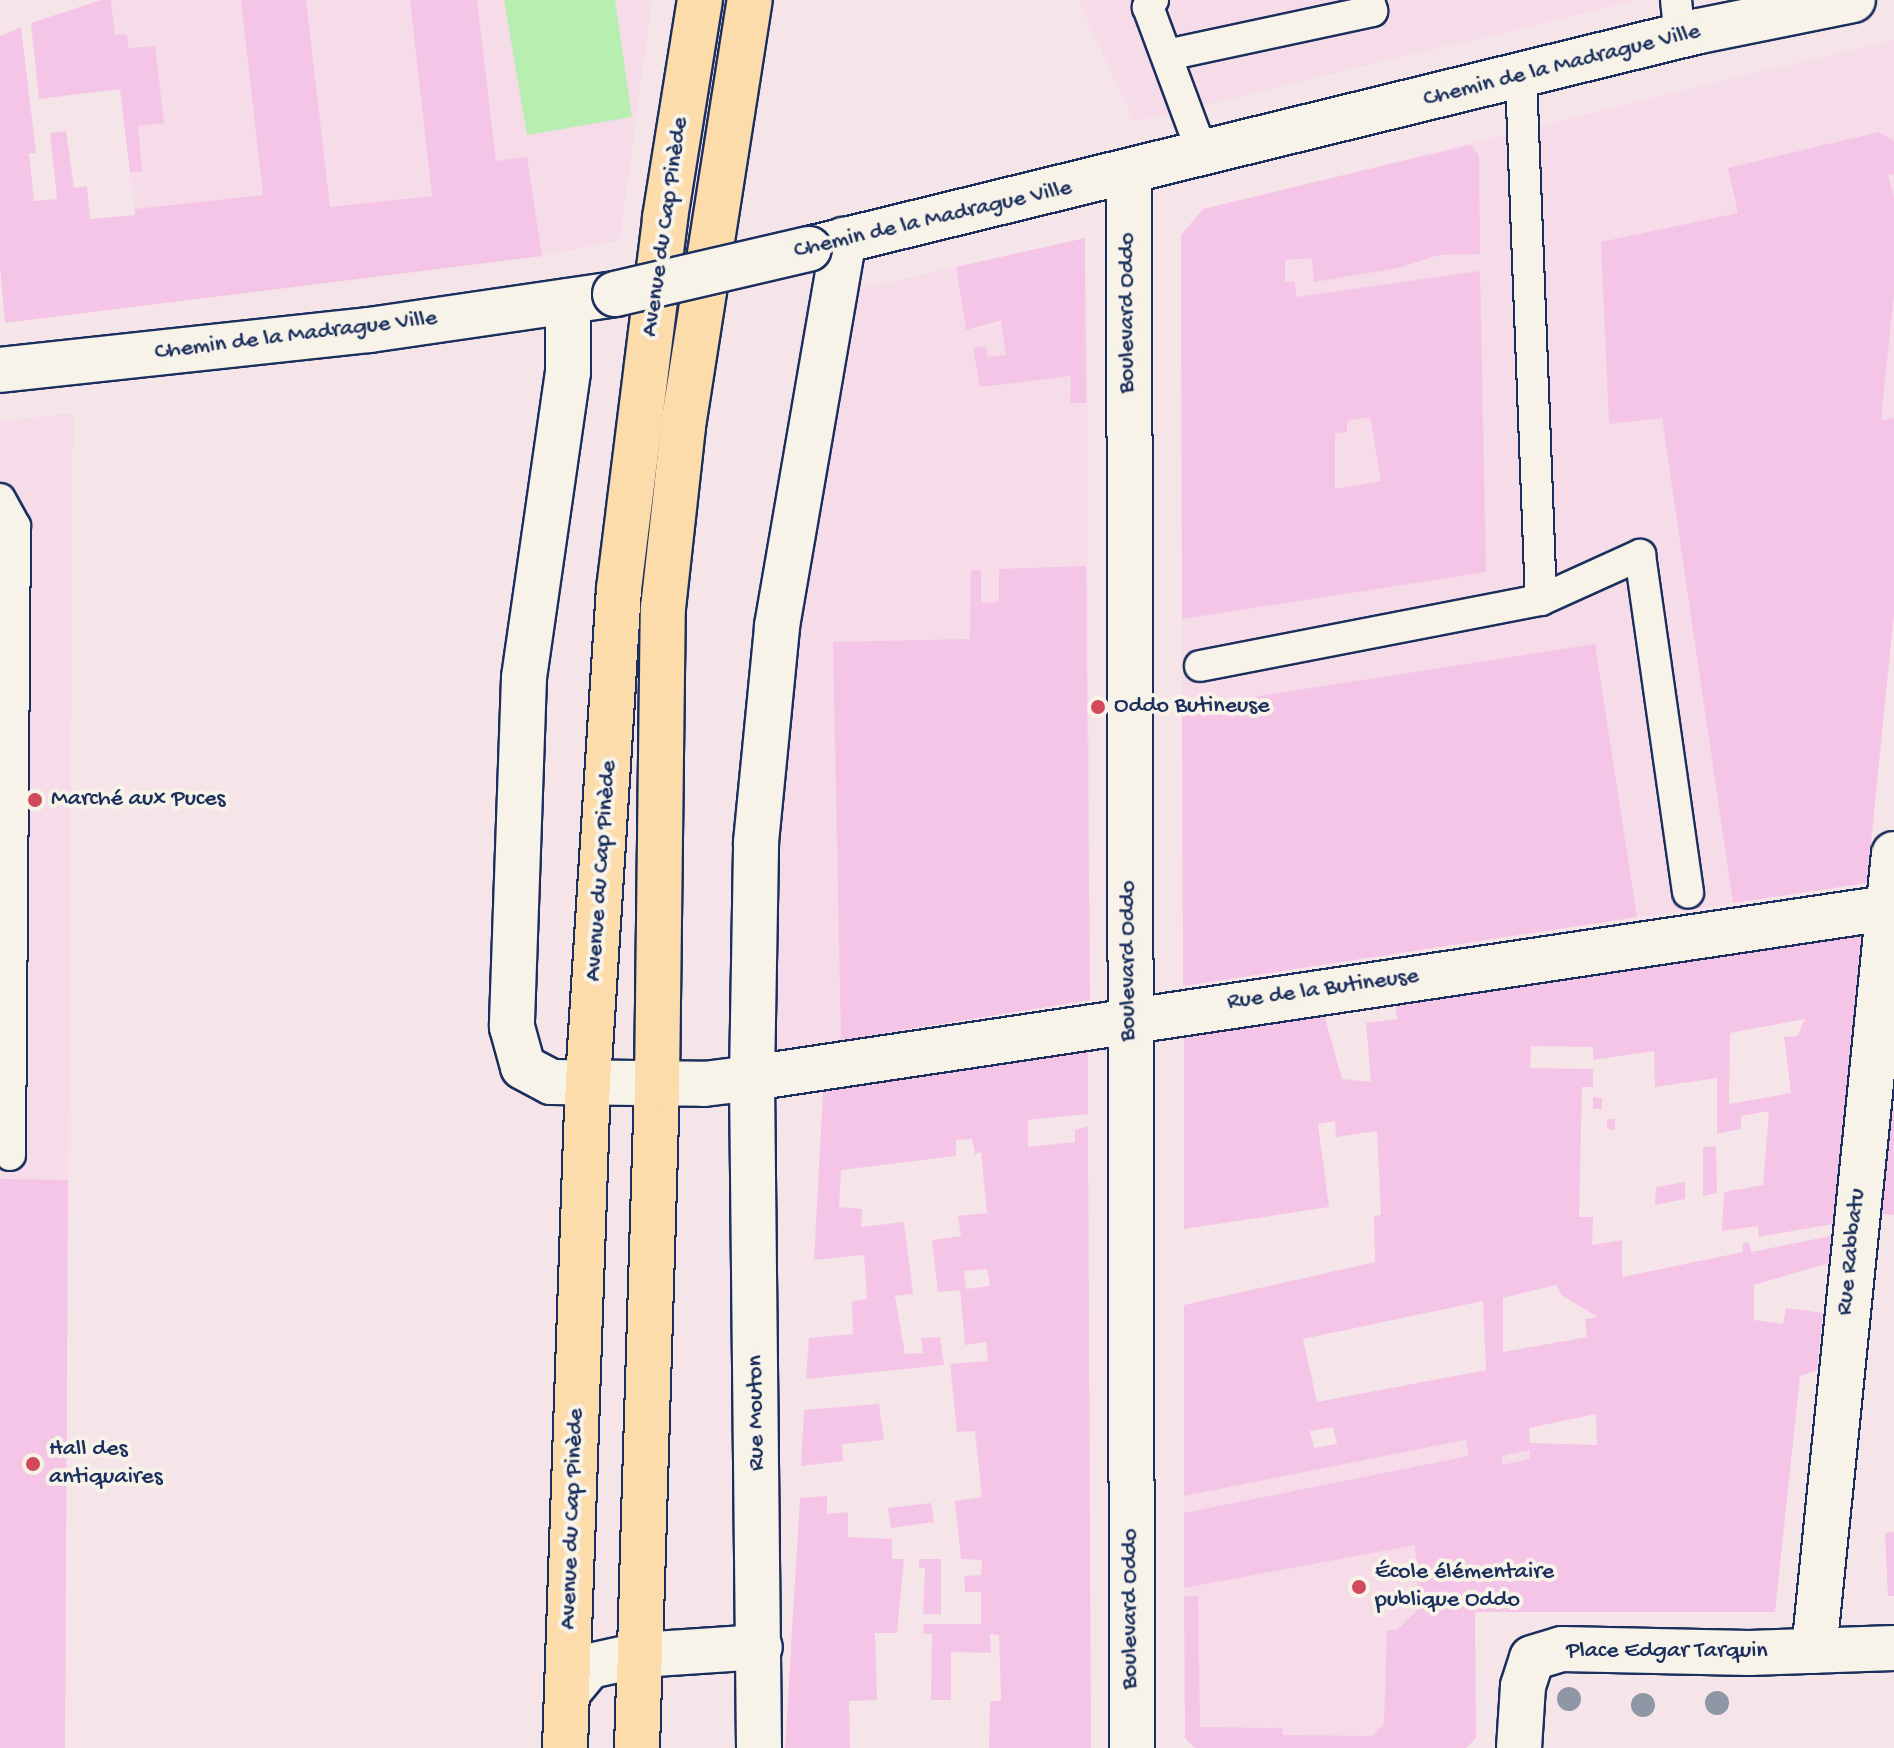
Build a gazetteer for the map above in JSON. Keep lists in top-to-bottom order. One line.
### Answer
{"streets":{"main road":["Avenue du Cap Pinède"],"street":["Chemin de la Madrague Ville","Boulevard Oddo","Rue de la Butineuse","Rue Rabbatu","Rue Mouton","Place Edgar Tarquin"]},"crossings":[["Chemin de la Madrague Ville","Boulevard Oddo"],["Chemin de la Madrague Ville","Rue de la Butineuse"],["Chemin de la Madrague Ville","Rue Mouton"],["Avenue du Cap Pinède","Rue de la Butineuse"],["Boulevard Oddo","Rue de la Butineuse"],["Rue de la Butineuse","Rue Rabbatu"],["Rue de la Butineuse","Rue Mouton"],["Rue Rabbatu","Place Edgar Tarquin"]],"places":["Oddo Butineuse","Marché aux Puces","Hall des antiquaires","École élémentaire publique Oddo"]}
